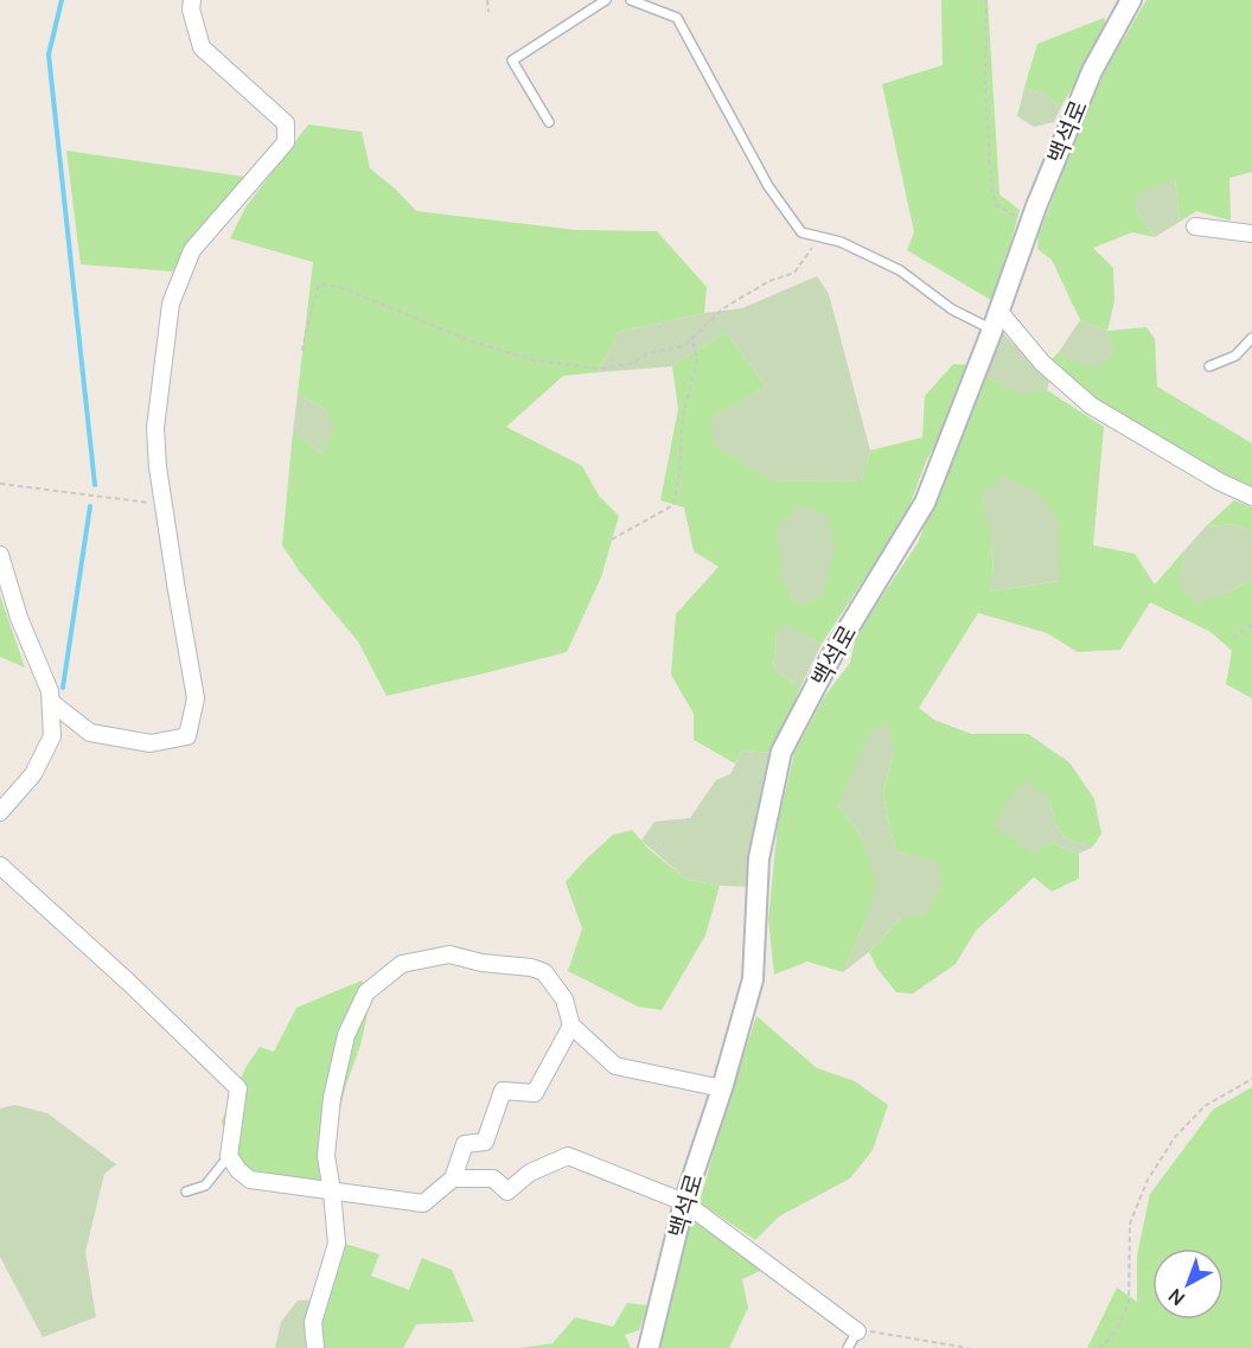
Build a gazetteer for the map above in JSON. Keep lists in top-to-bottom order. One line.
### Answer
{"streets":{"street":["백석로"]},"north":"bottom left"}
